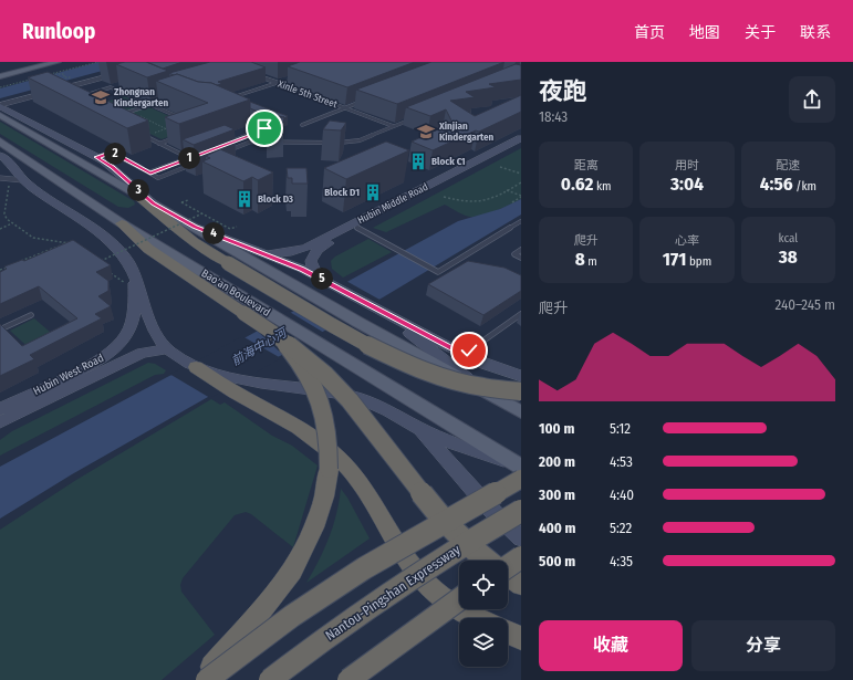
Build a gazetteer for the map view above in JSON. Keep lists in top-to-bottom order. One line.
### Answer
{"streets":{"highway":["Nantou-Pingshan Expressway"],"main road":["Hubin Middle Road","Bao'an Boulevard","Hubin West Road"],"street":["Xinle 5th Street"]},"water":["前海中心河"],"places":{"school or university":["Zhongnan Kindergarten","Xinjian Kindergarten"],"building":["Block C1","Block D1","Block D3"]},"page":{"header":"Runloop","nav":["首页","地图","关于","联系"],"heading":["夜跑","18:43"],"stats":[["距离","0.62 km"],["用时","3:04"],["配速","4:56 /km"],["爬升","8 m"],["心率","171 bpm"],["kcal","38"]],"pins":["2","1","3","4","5"],"chart":["爬升","240–245 m"],"list":[{"name":"100 m","note":"5:12"},{"name":"200 m","note":"4:53"},{"name":"300 m","note":"4:40"},{"name":"400 m","note":"5:22"},{"name":"500 m","note":"4:35"}],"buttons":["收藏","分享"]}}
